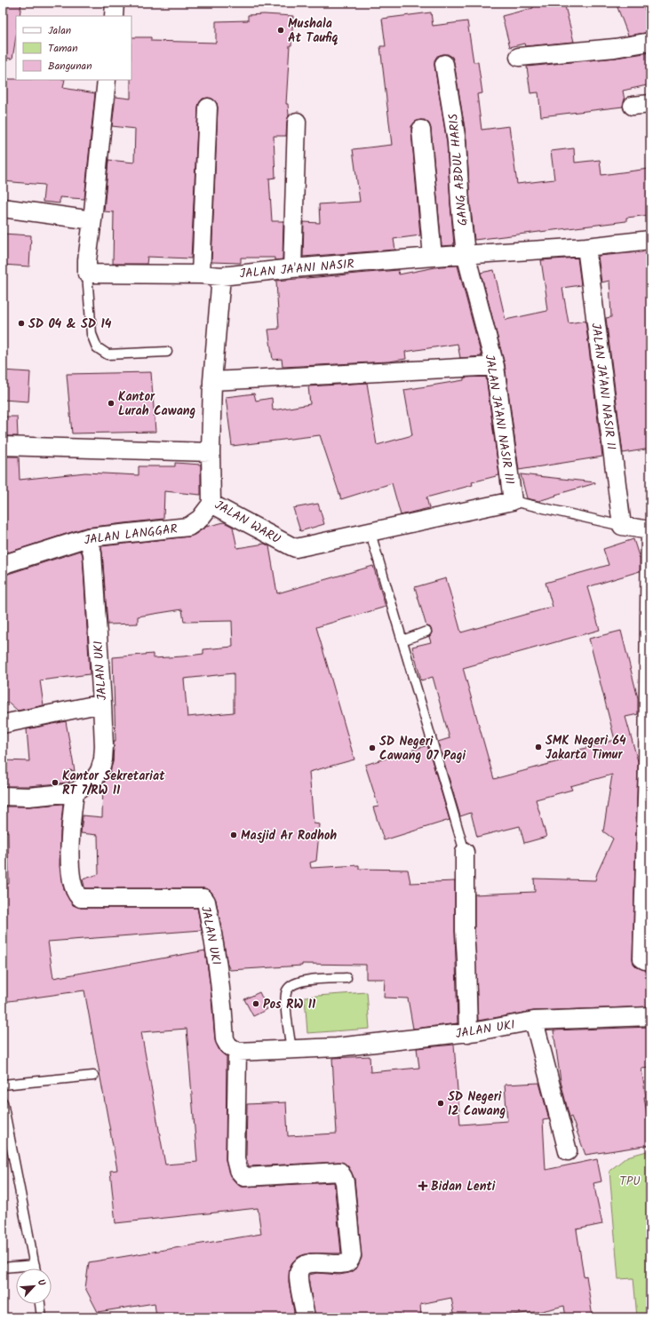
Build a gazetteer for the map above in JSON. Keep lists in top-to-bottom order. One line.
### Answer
{"streets":{"street":["GANG ABDUL HARIS","JALAN JA'ANI NASIR","JALAN JA'ANI NASIR II","JALAN JA'ANI NASIR III","JALAN WARU","JALAN LANGGAR","JALAN UKI"]},"crossings":[["GANG ABDUL HARIS","JALAN JA'ANI NASIR"],["GANG ABDUL HARIS","JALAN JA'ANI NASIR III"],["JALAN JA'ANI NASIR","JALAN JA'ANI NASIR II"],["JALAN JA'ANI NASIR","JALAN JA'ANI NASIR III"],["JALAN JA'ANI NASIR","JALAN WARU"],["JALAN JA'ANI NASIR III","JALAN WARU"],["JALAN WARU","JALAN LANGGAR"],["JALAN LANGGAR","JALAN UKI"]],"parks":["TPU"],"places":{"other":["Mushala At Taufiq","SD 04 & SD 14","Kantor Lurah Cawang","SMK Negeri 64 Jakarta Timur","SD Negeri Cawang 07 Pagi","Kantor Sekretariat RT 7/RW 11","Masjid Ar Rodhoh","Pos RW 11","SD Negeri 12 Cawang"],"health":["Bidan Lenti"]},"legend":["Jalan","Taman","Bangunan"],"north":"top right"}
